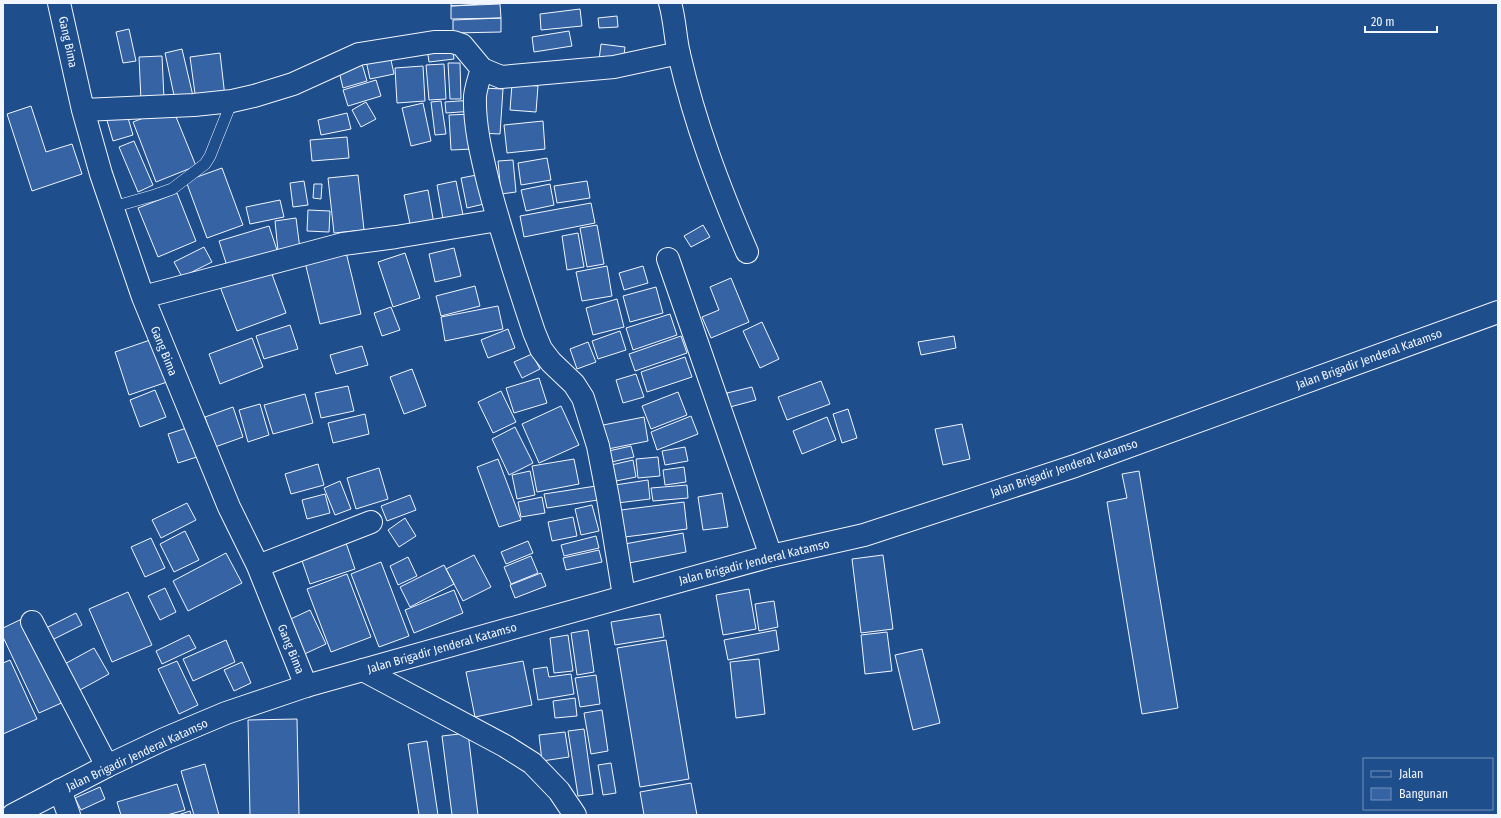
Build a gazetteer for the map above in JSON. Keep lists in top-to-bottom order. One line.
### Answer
{"streets":{"street":["Gang Bima","Jalan Brigadir Jenderal Katamso"]},"crossings":[["Gang Bima","Jalan Brigadir Jenderal Katamso"]],"legend":["Jalan","Bangunan"],"scale_bar":"20 m"}
